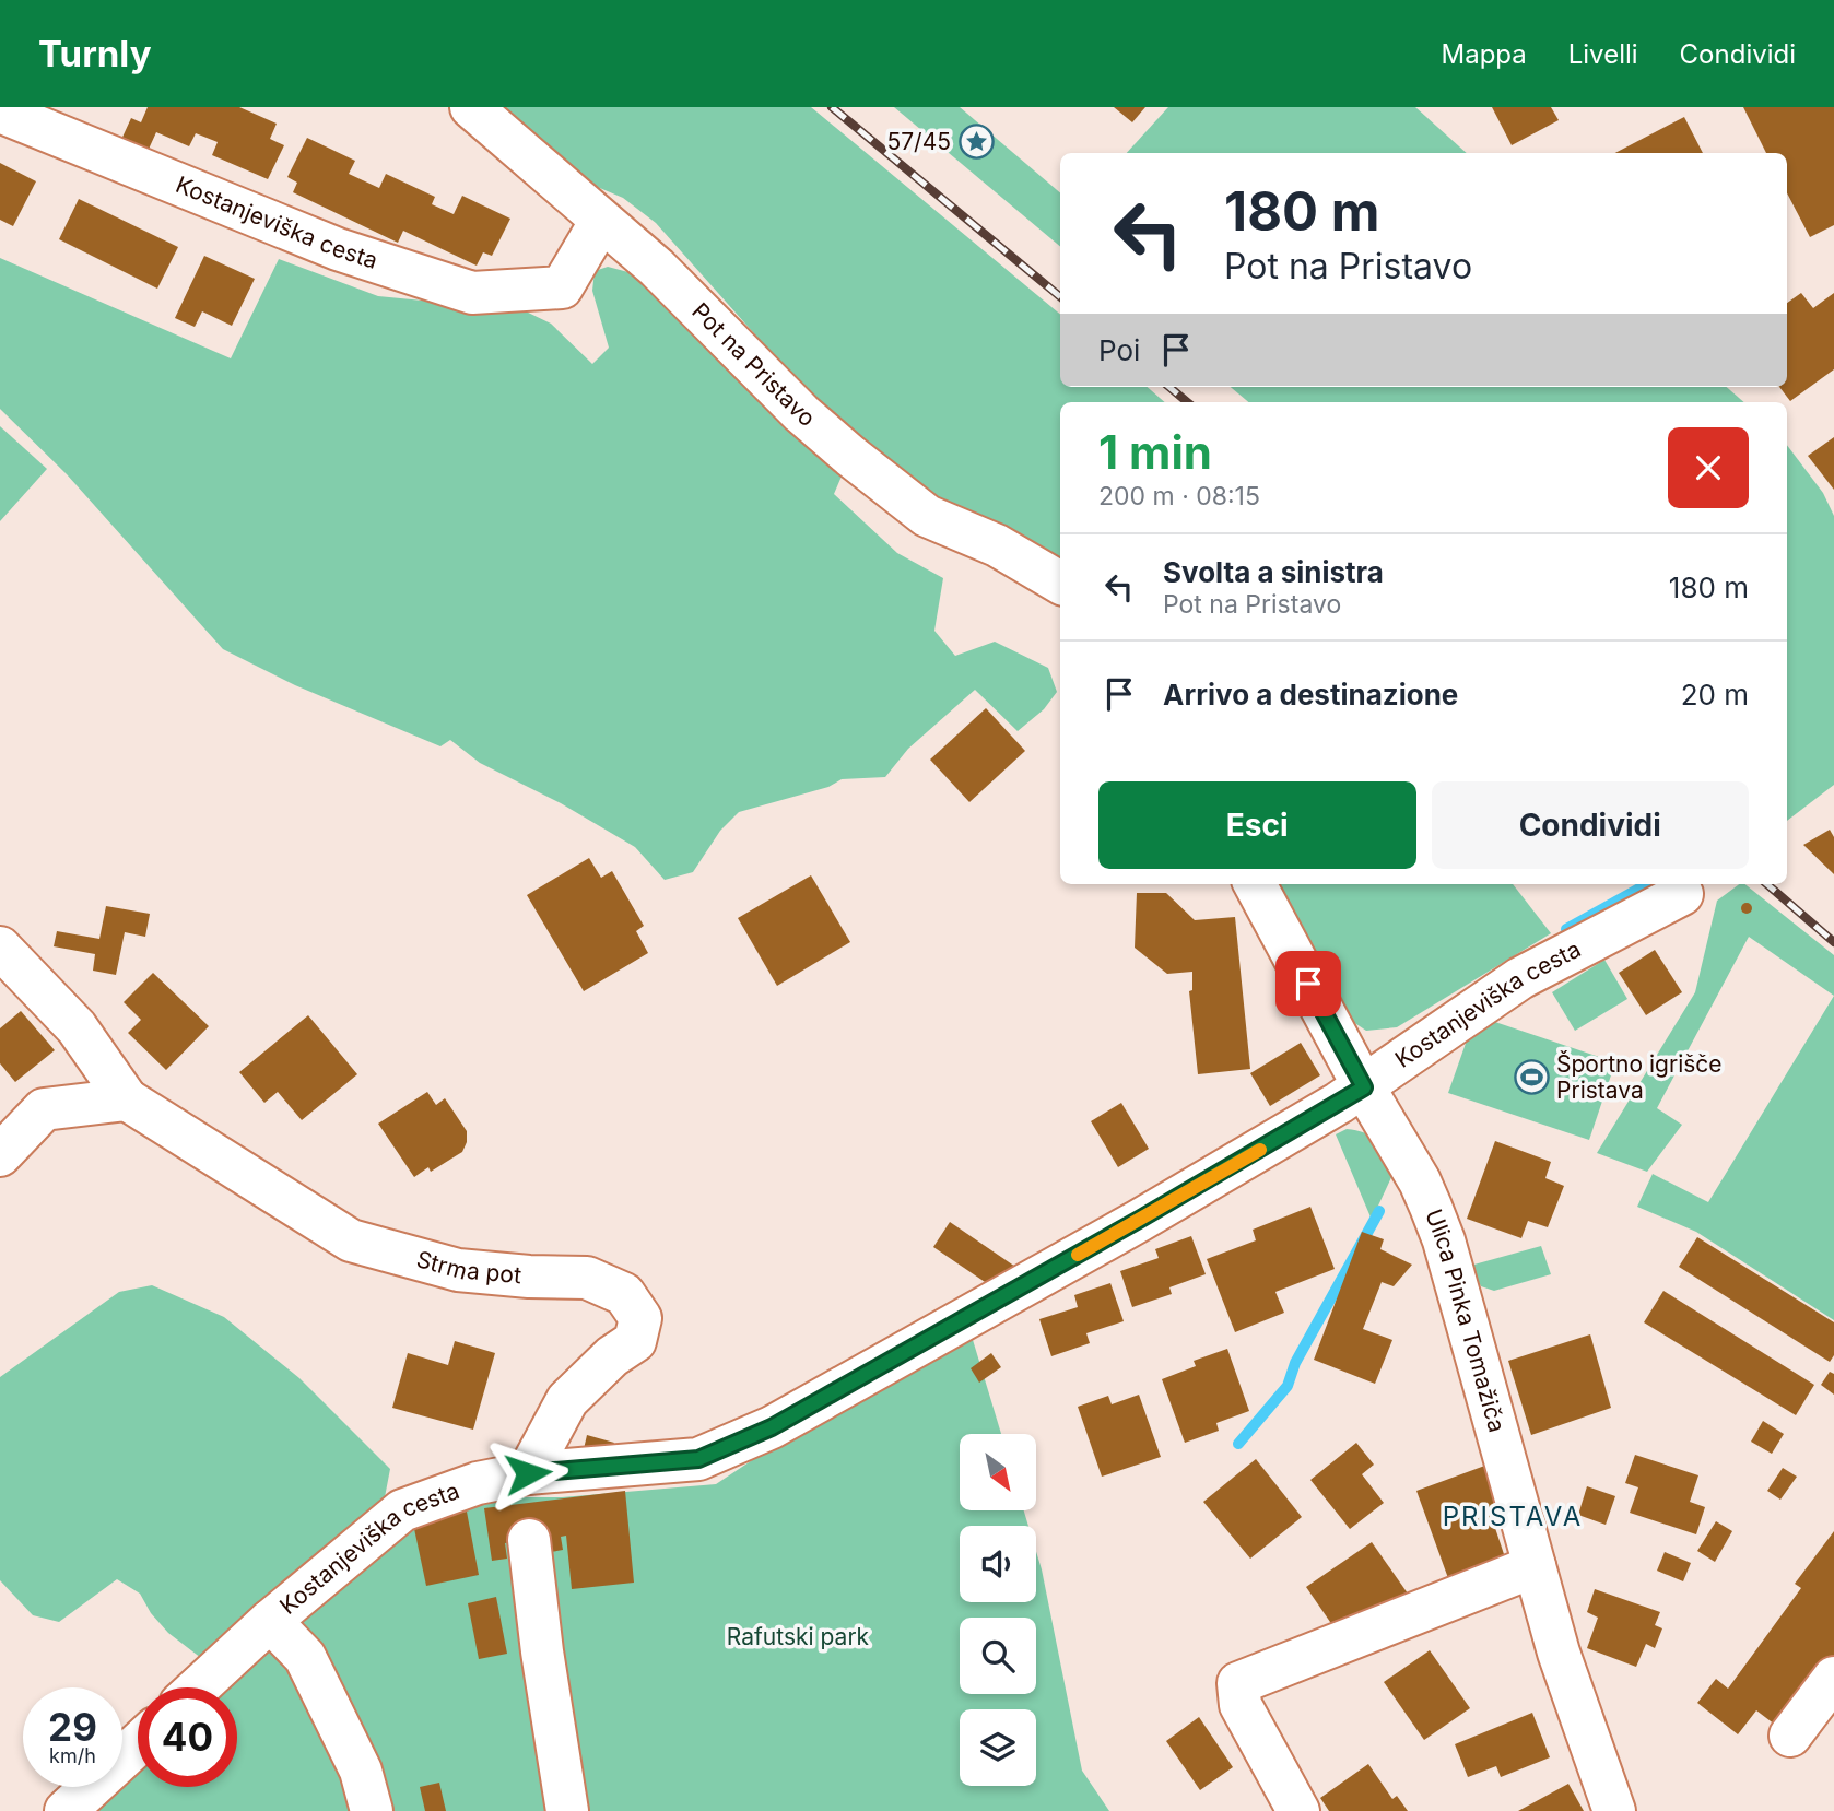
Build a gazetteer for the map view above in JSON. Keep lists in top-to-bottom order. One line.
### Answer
{"streets":{"street":["Kostanjeviška cesta","Pot na Pristavo","Strma pot","Ulica Pinka Tomažiča"]},"crossings":[["Kostanjeviška cesta","Pot na Pristavo"],["Kostanjeviška cesta","Strma pot"],["Kostanjeviška cesta","Ulica Pinka Tomažiča"]],"districts":["PRISTAVA"],"parks":["Rafutski park"],"places":{"place":["57/45"],"sports":["Športno igrišče Pristava"]},"north":"bottom right","page":{"header":"Turnly","nav":["Mappa","Livelli","Condividi"],"turn":["180 m","Pot na Pristavo"],"then":"Poi","heading":["1 min","200 m · 08:15"],"list":[{"name":"Svolta a sinistra","note":"Pot na Pristavo","value":"180 m"},{"name":"Arrivo a destinazione","value":"20 m"}],"buttons":["Esci","Condividi"],"speed":"29 km/h","limit":"40"}}
